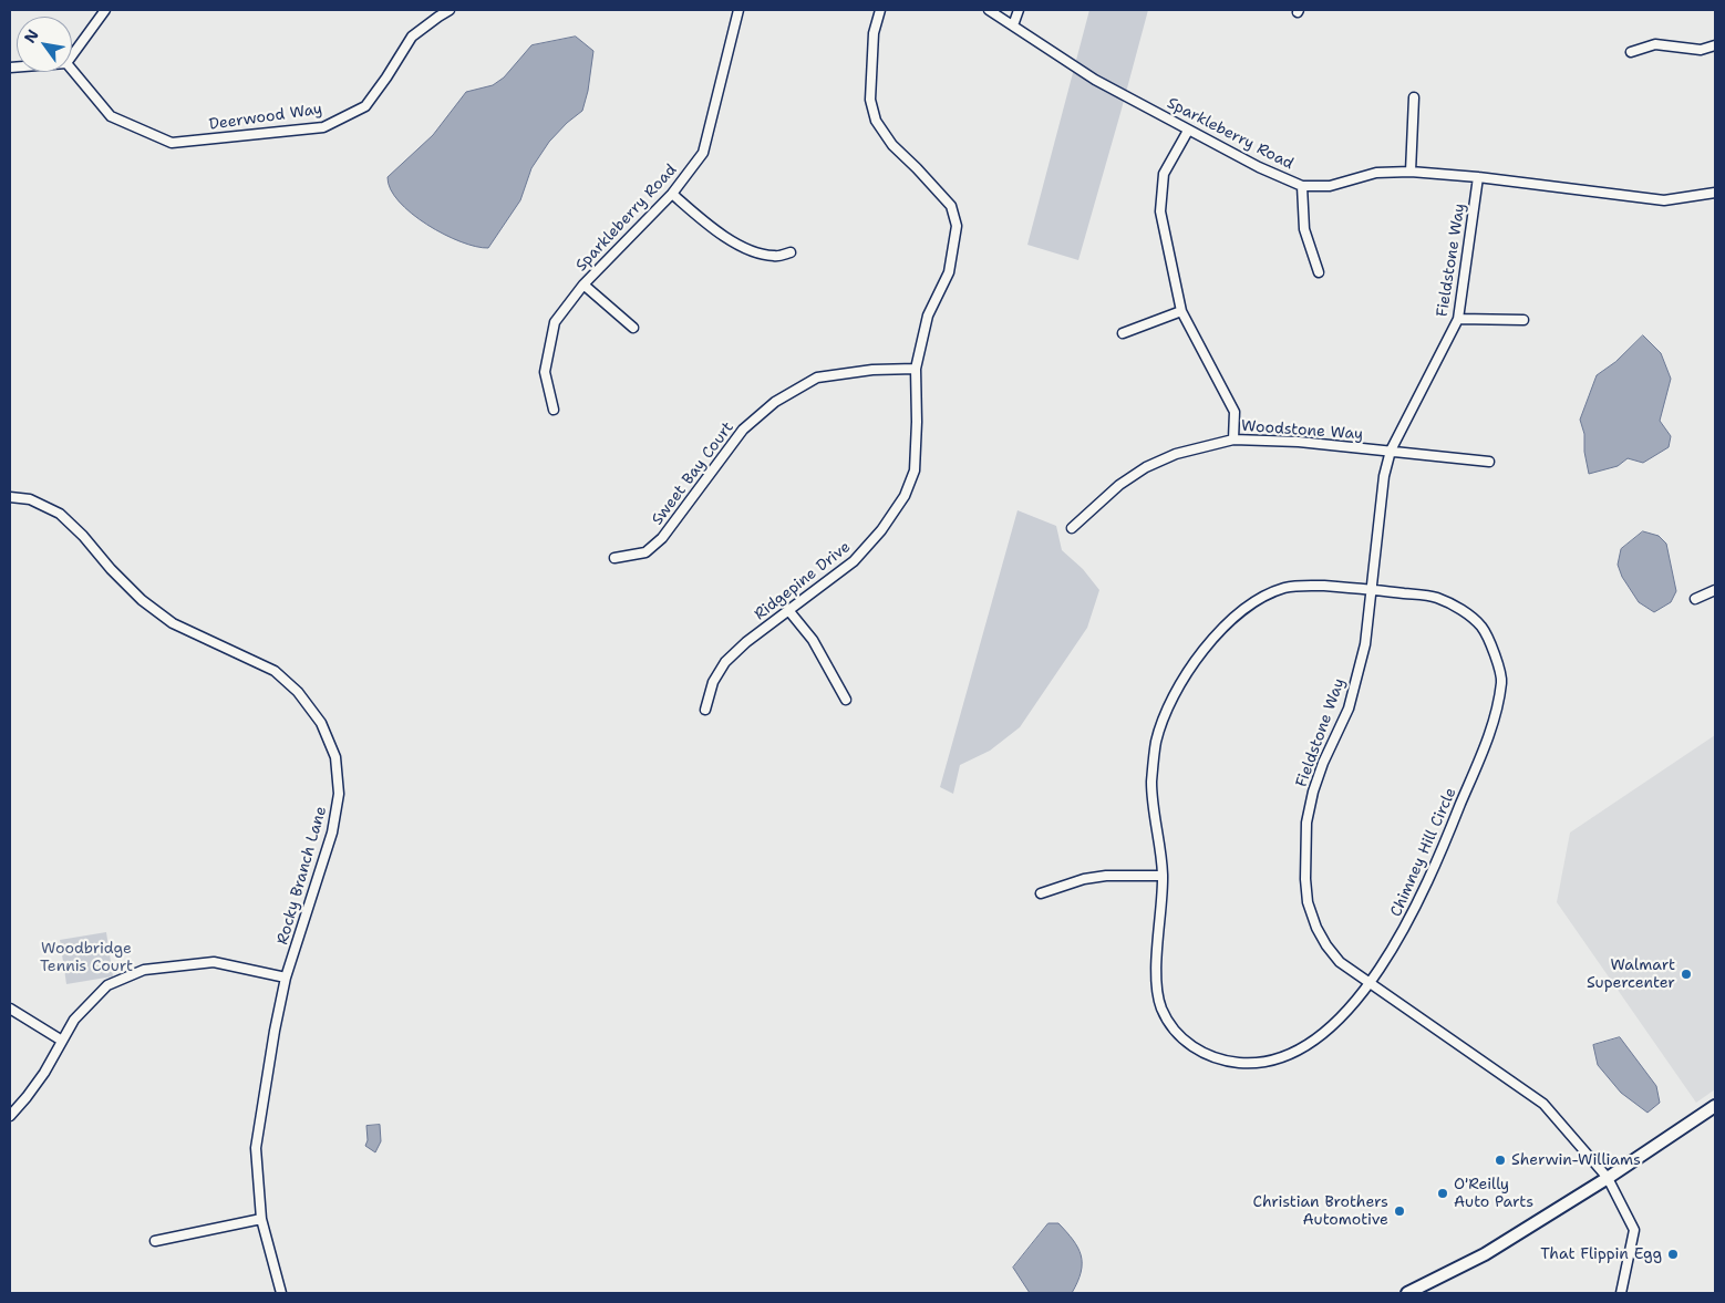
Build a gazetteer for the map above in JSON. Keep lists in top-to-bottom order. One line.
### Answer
{"streets":{"street":["Deerwood Way","Sparkleberry Road","Fieldstone Way","Woodstone Way","Sweet Bay Court","Ridgepine Drive","Chimney Hill Circle","Rocky Branch Lane"]},"crossings":[["Sparkleberry Road","Fieldstone Way"],["Fieldstone Way","Woodstone Way"],["Fieldstone Way","Chimney Hill Circle"],["Sweet Bay Court","Ridgepine Drive"]],"parks":["Woodbridge Tennis Court"],"places":["Walmart Supercenter","Sherwin-Williams","O'Reilly Auto Parts","Christian Brothers Automotive","That Flippin Egg"],"north":"top left"}
